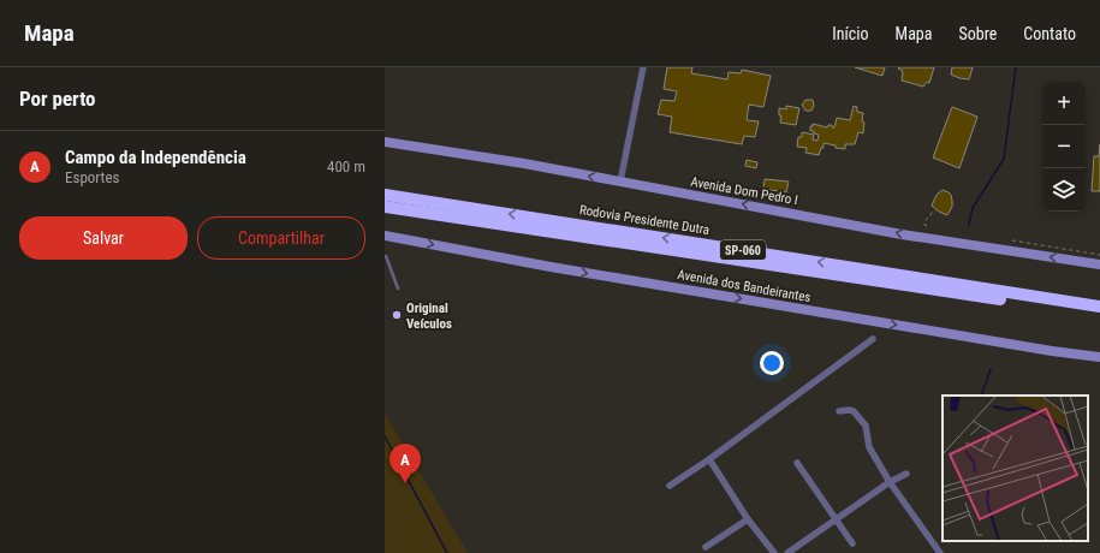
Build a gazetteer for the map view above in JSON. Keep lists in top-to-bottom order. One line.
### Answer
{"streets":{"highway":["Rodovia Presidente Dutra","SP-060"],"main road":["Avenida Dom Pedro I","Avenida dos Bandeirantes"]},"one_way":["Avenida Dom Pedro I","Avenida dos Bandeirantes"],"places":["Original Veículos"],"page":{"header":"Mapa","nav":["Início","Mapa","Sobre","Contato"],"heading":"Por perto","map_buttons":["+","−"],"list":[{"mark":"A","name":"Campo da Independência","note":"Esportes","value":"400 m"}],"buttons":["Salvar","Compartilhar"],"pins":"A"}}
